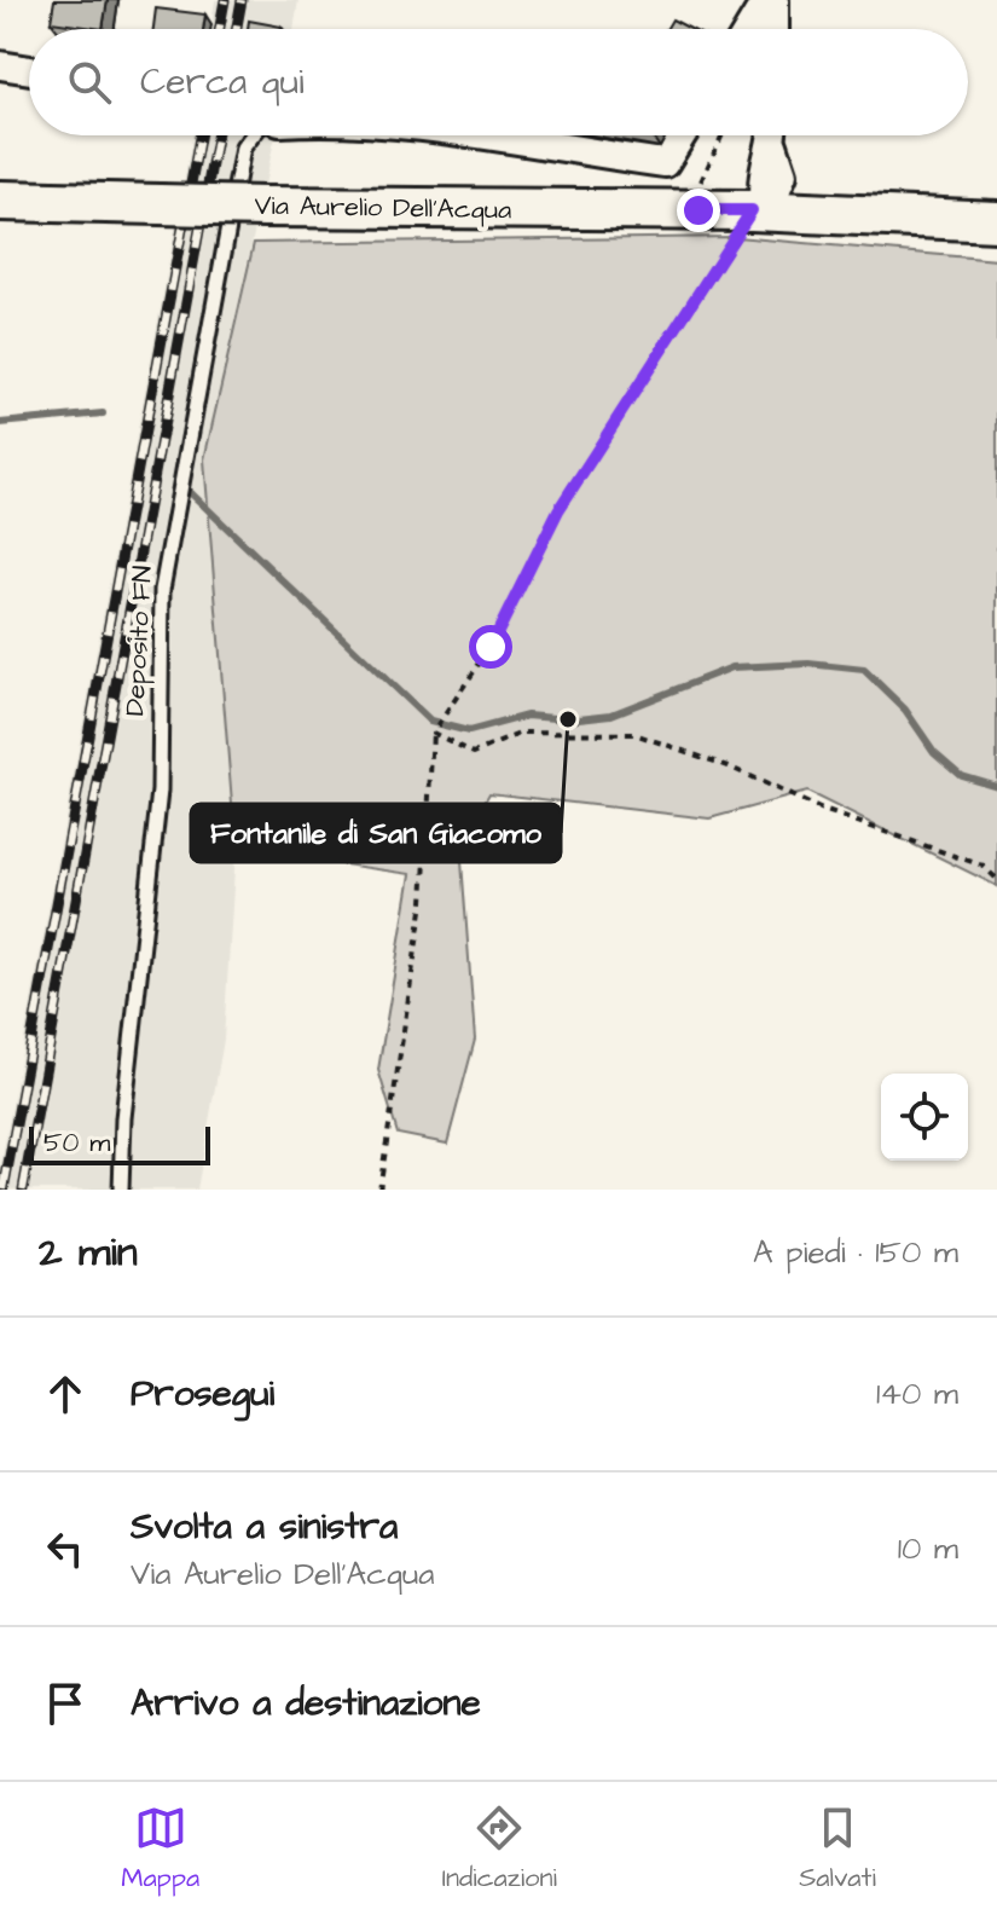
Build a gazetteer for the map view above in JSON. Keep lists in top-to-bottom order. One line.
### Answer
{"streets":{"street":["Via Aurelio Dell'Acqua"],"lane":["Deposito FN"]},"places":["Fontanile di San Giacomo"],"scale_bar":"50 m","page":{"search":"Cerca qui","scale":"50 m","heading":["2 min","A piedi · 150 m"],"list":[["Prosegui","140 m"],["Svolta a sinistra","Via Aurelio Dell'Acqua","10 m"],"Arrivo a destinazione"],"nav":["Mappa","Indicazioni","Salvati"]}}
